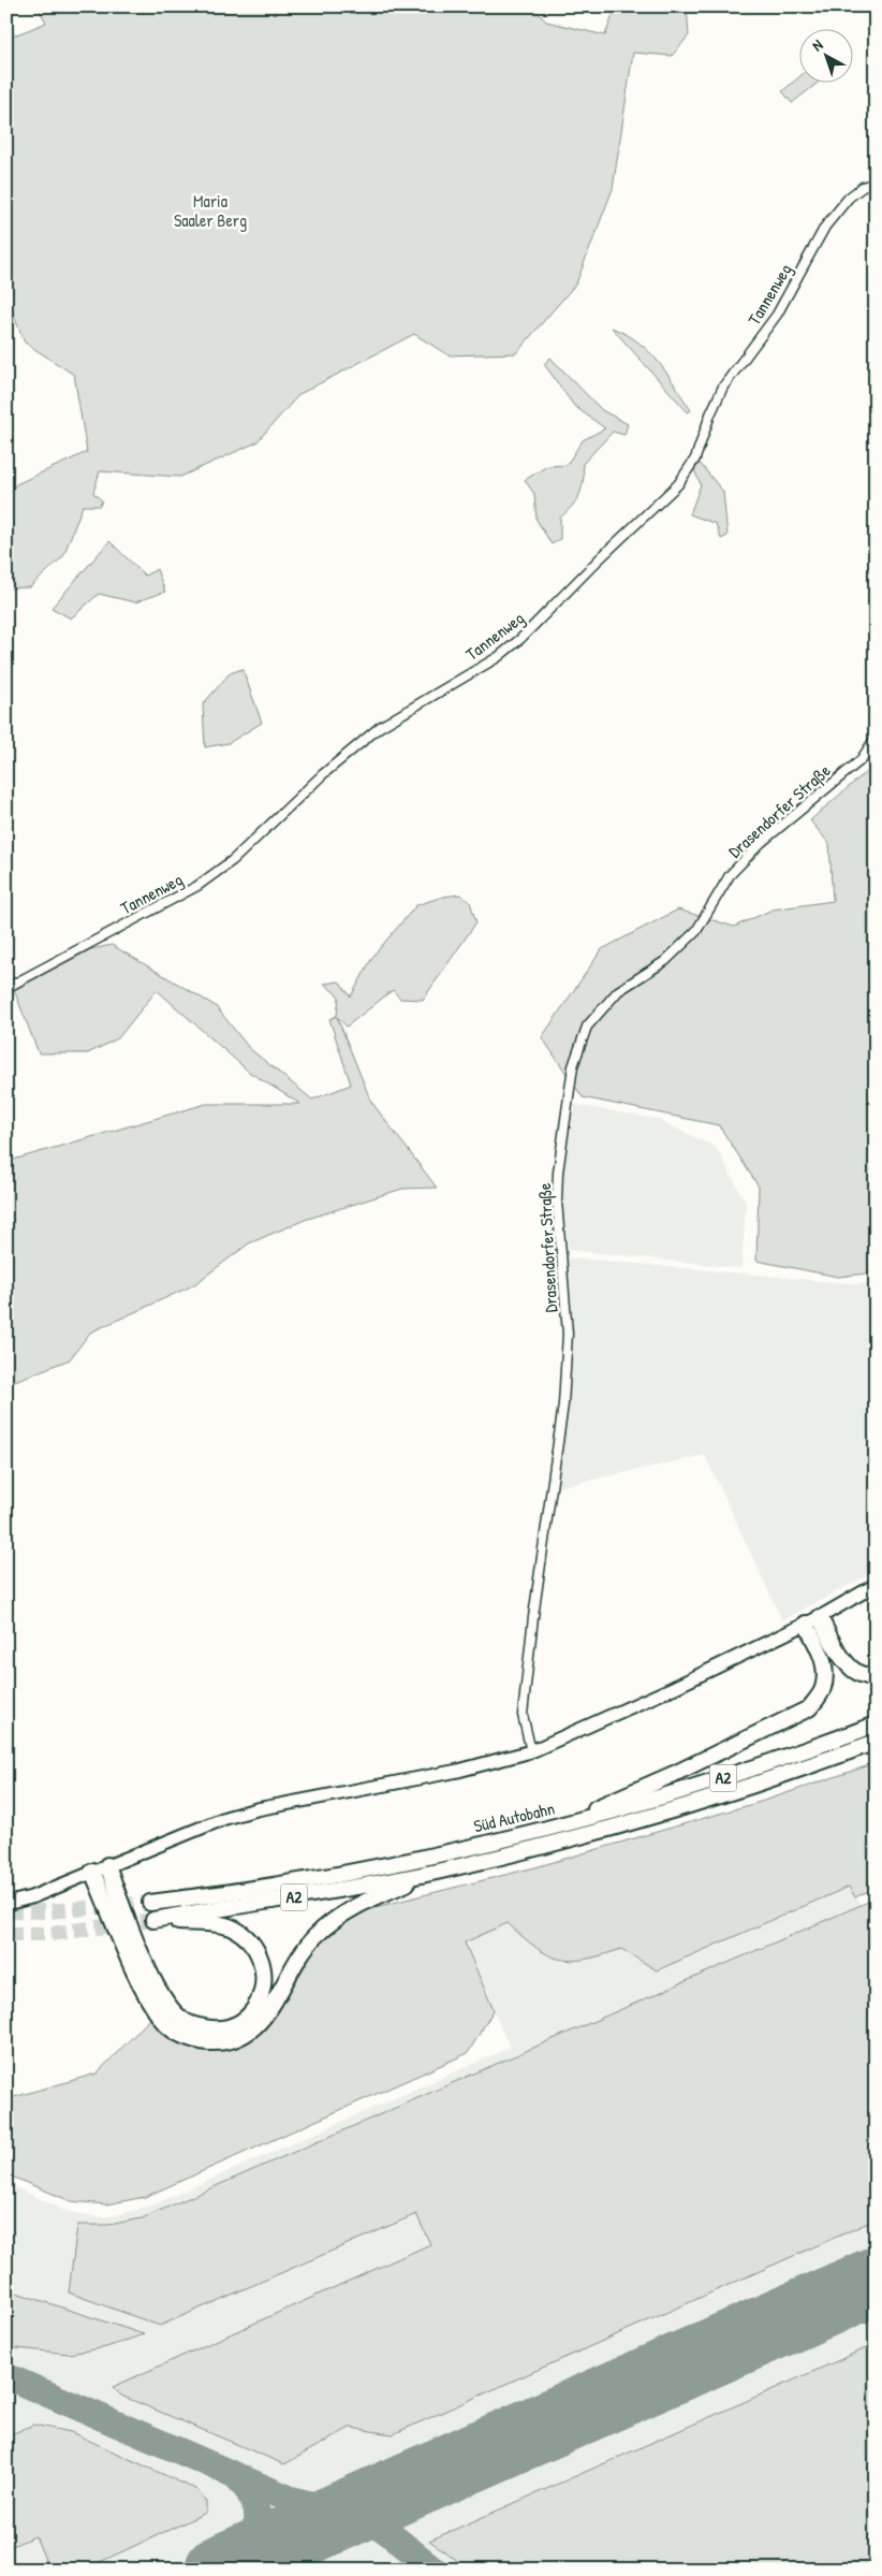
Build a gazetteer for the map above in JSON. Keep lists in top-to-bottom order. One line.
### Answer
{"streets":{"highway":["A2","Süd Autobahn"],"street":["Tannenweg","Drasendorfer Straße"]},"parks":["Maria Saaler Berg"],"north":"top left"}
